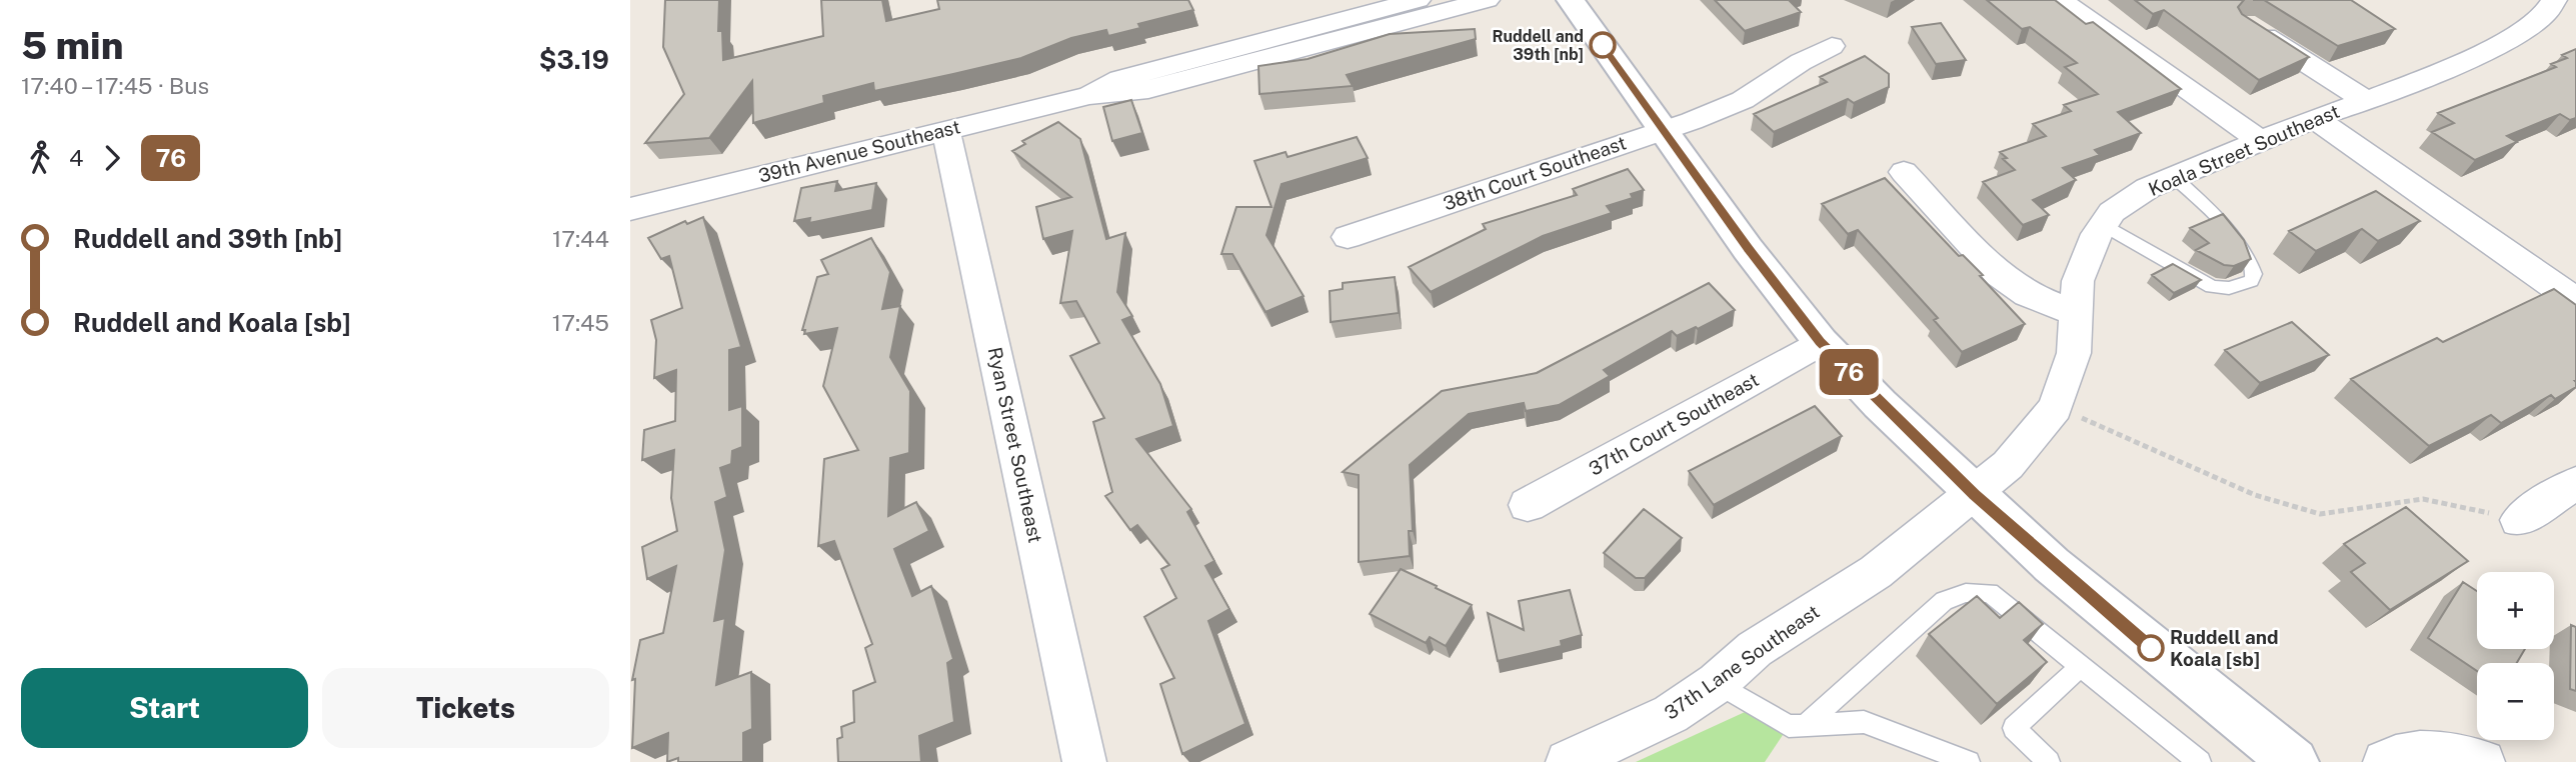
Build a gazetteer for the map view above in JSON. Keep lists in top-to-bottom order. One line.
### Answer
{"streets":{"street":["Koala Street Southeast","39th Avenue Southeast","38th Court Southeast","37th Court Southeast","Ryan Street Southeast","37th Lane Southeast"]},"crossings":[["Koala Street Southeast","37th Lane Southeast"],["39th Avenue Southeast","Ryan Street Southeast"]],"places":["Ruddell and 39th [nb]","Ruddell and Koala [sb]"],"lines":["bus line 76"],"page":{"heading":["5 min","17:40 – 17:45 · Bus","$3.19"],"on_map":"76","legs":["4","76"],"list":[{"name":"Ruddell and 39th [nb]","value":"17:44"},{"name":"Ruddell and Koala [sb]","value":"17:45"}],"map_buttons":["+","−"],"buttons":["Start","Tickets"]}}
